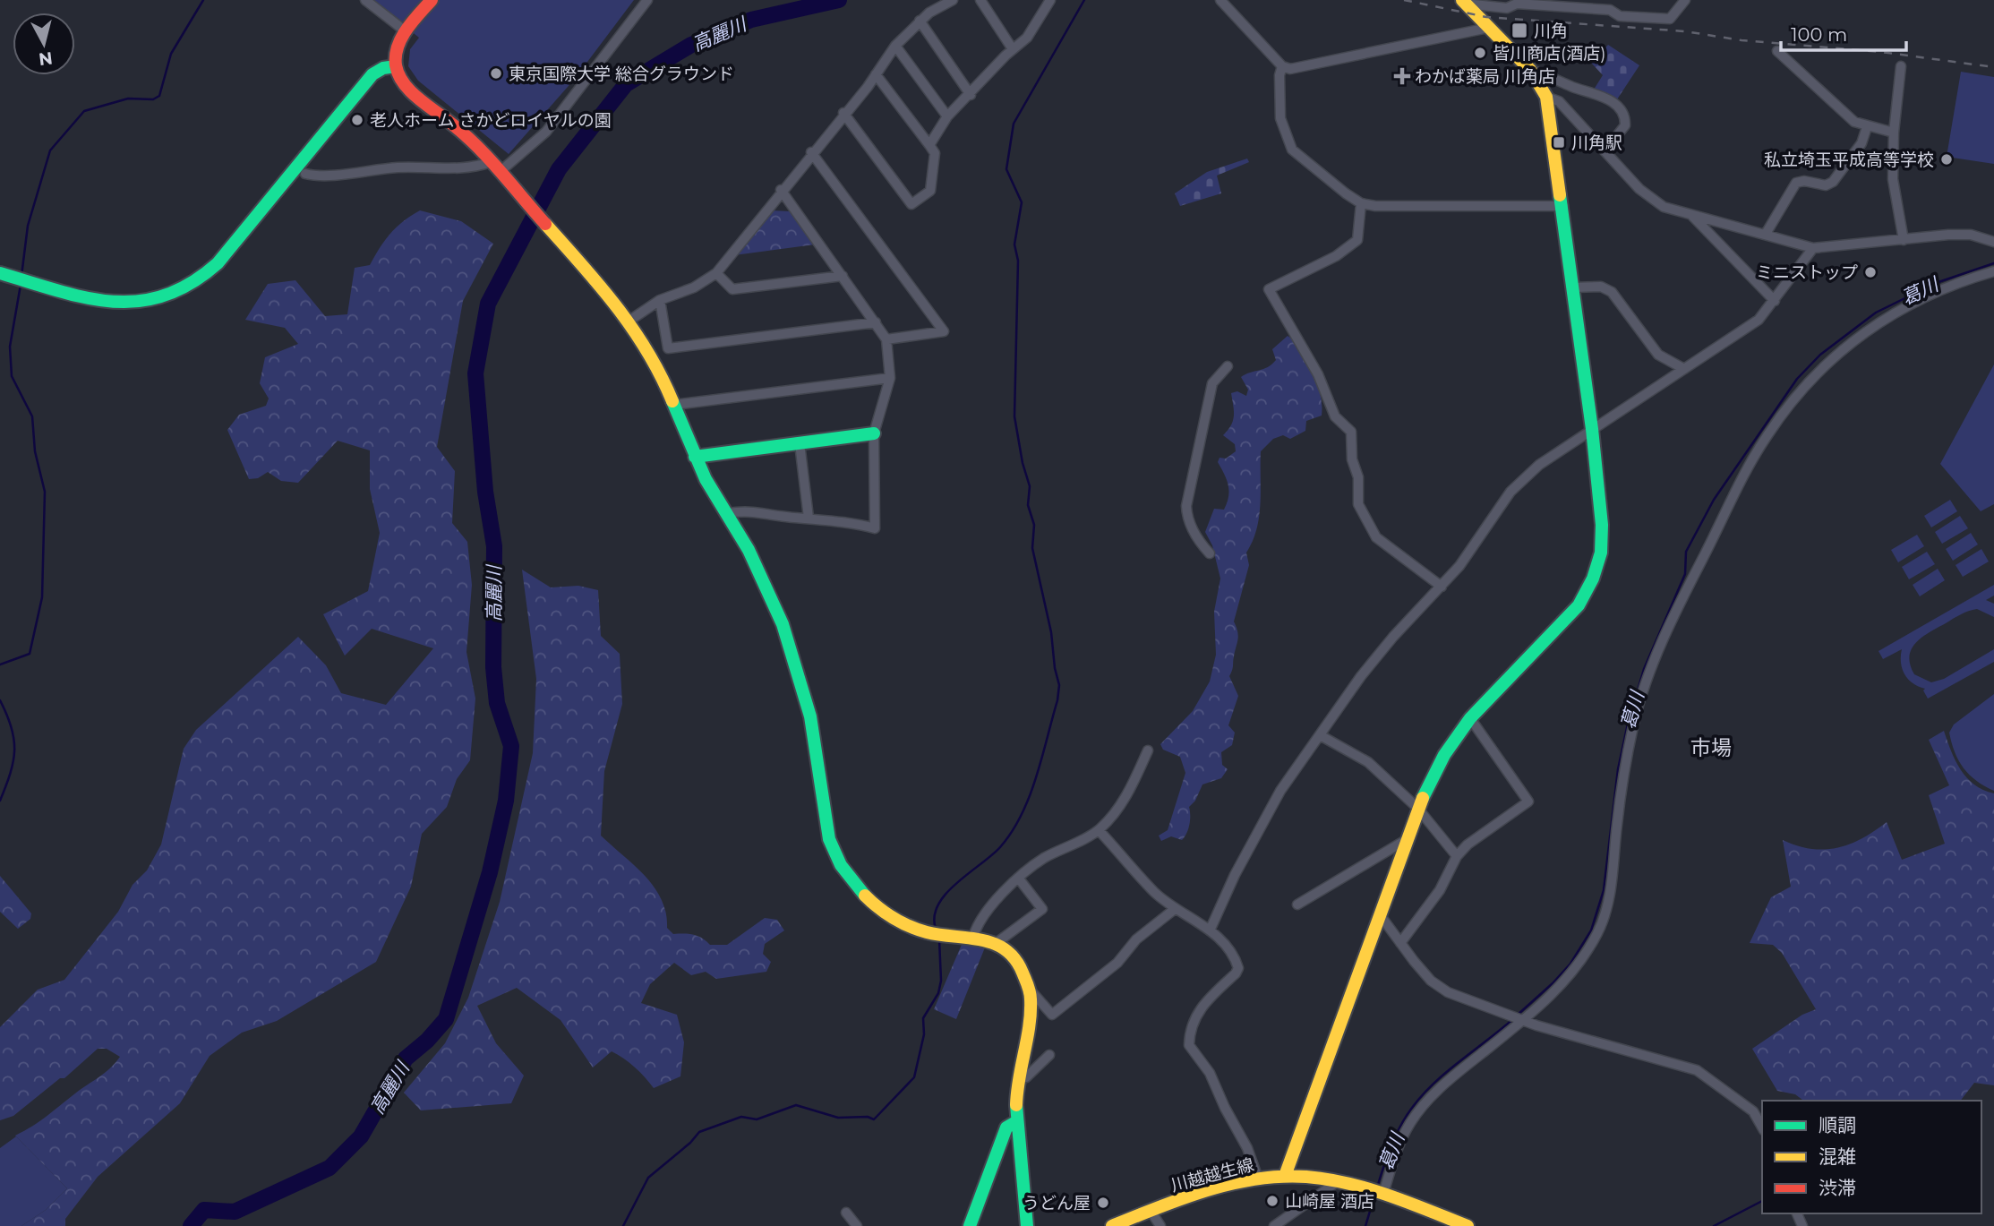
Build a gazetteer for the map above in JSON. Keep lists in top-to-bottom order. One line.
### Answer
{"streets":{"street":["川越越生線"]},"districts":["市場"],"water":["高麗川","葛川"],"places":{"transit":["川角","川角駅"],"other":["皆川商店(酒店)","東京国際大学 総合グラウンド","老人ホーム さかどロイヤルの園","私立埼玉平成高等学校","ミニストップ","山崎屋 酒店","うどん屋"],"health":["わかば薬局 川角店"]},"legend":["順調","混雑","渋滞"],"scale_bar":"100 m","north":"bottom"}
